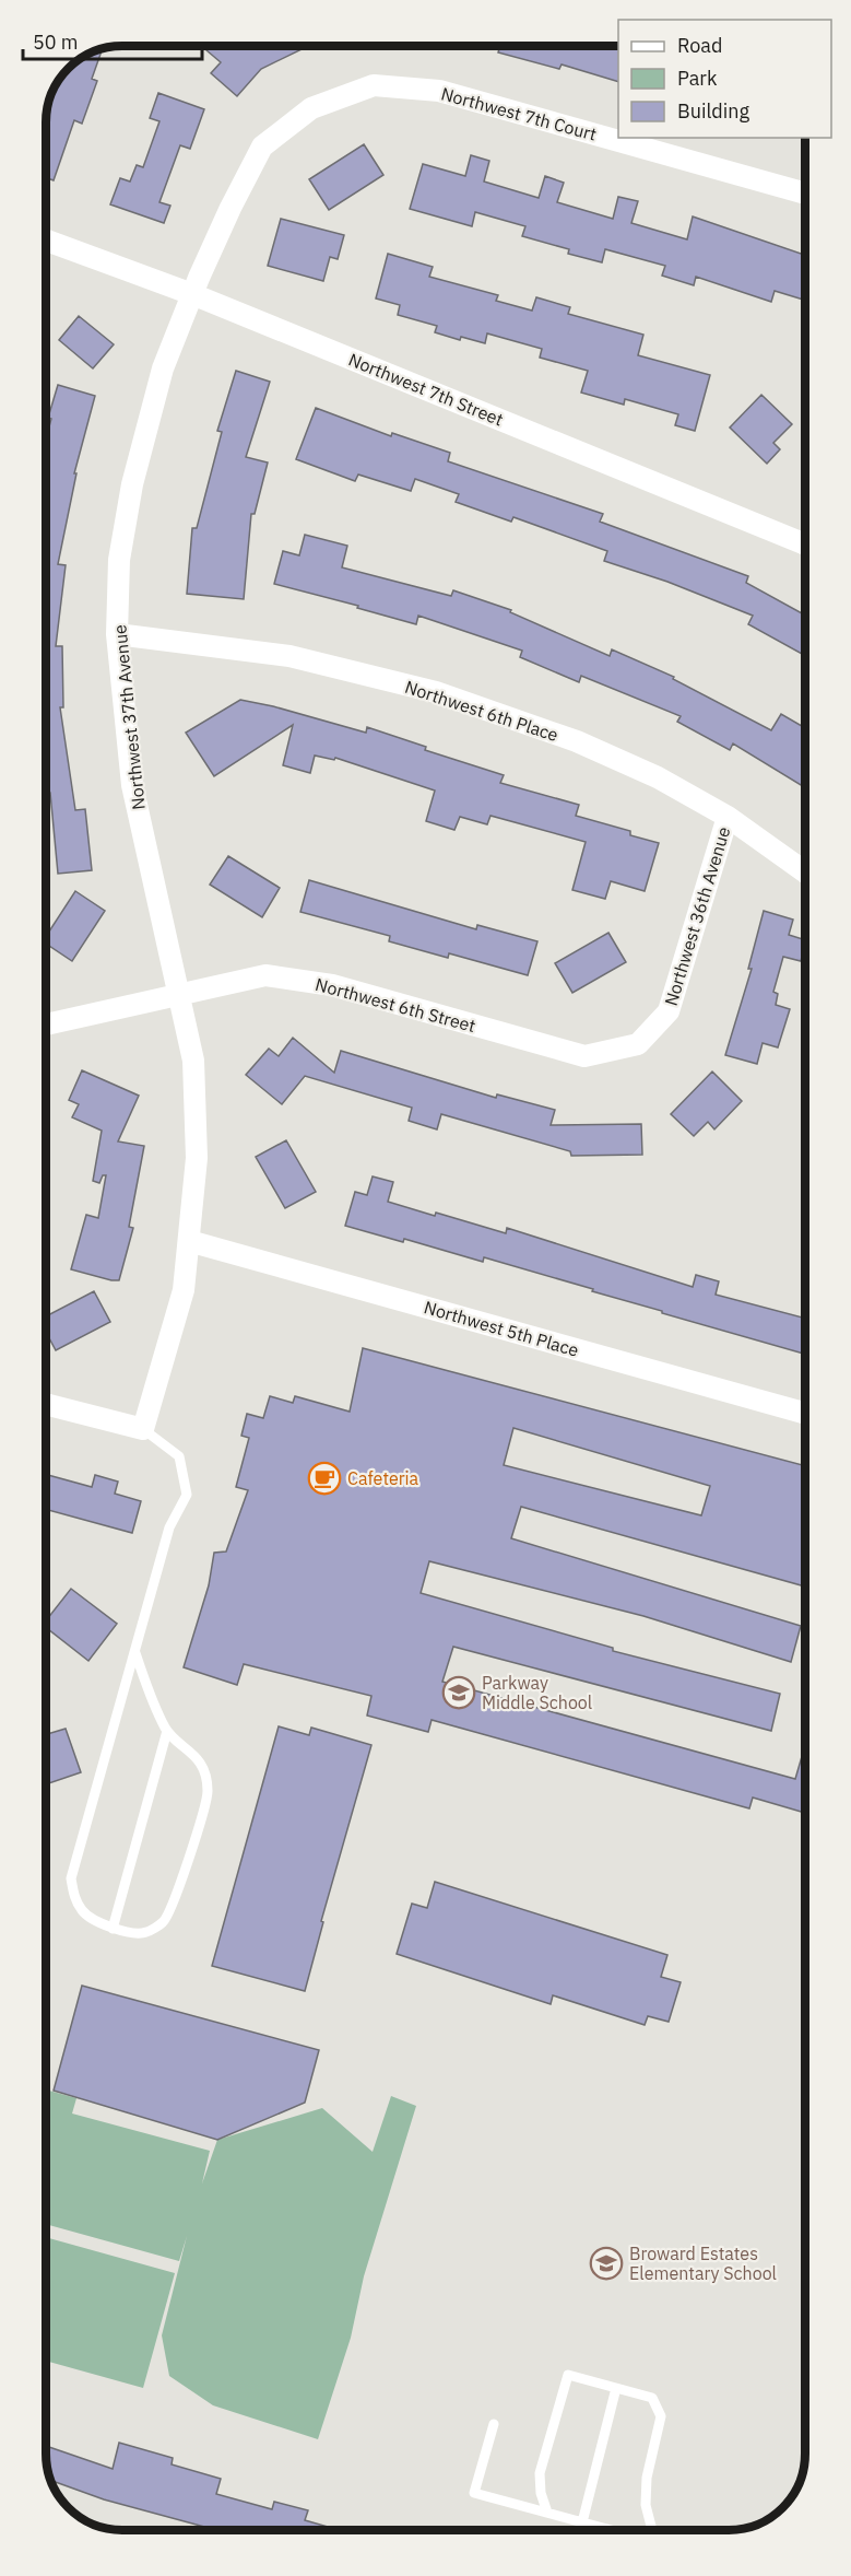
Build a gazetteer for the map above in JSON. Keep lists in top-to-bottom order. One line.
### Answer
{"streets":{"street":["Northwest 7th Court","Northwest 7th Street","Northwest 6th Place","Northwest 37th Avenue","Northwest 36th Avenue","Northwest 6th Street","Northwest 5th Place"]},"crossings":[["Northwest 7th Court","Northwest 37th Avenue"],["Northwest 7th Street","Northwest 37th Avenue"],["Northwest 6th Place","Northwest 37th Avenue"],["Northwest 6th Place","Northwest 36th Avenue"],["Northwest 37th Avenue","Northwest 6th Street"],["Northwest 37th Avenue","Northwest 5th Place"],["Northwest 36th Avenue","Northwest 6th Street"]],"places":{"cafe":["Cafeteria"],"school or university":["Parkway Middle School","Broward Estates Elementary School"]},"legend":["Road","Park","Building"],"scale_bar":"50 m"}
